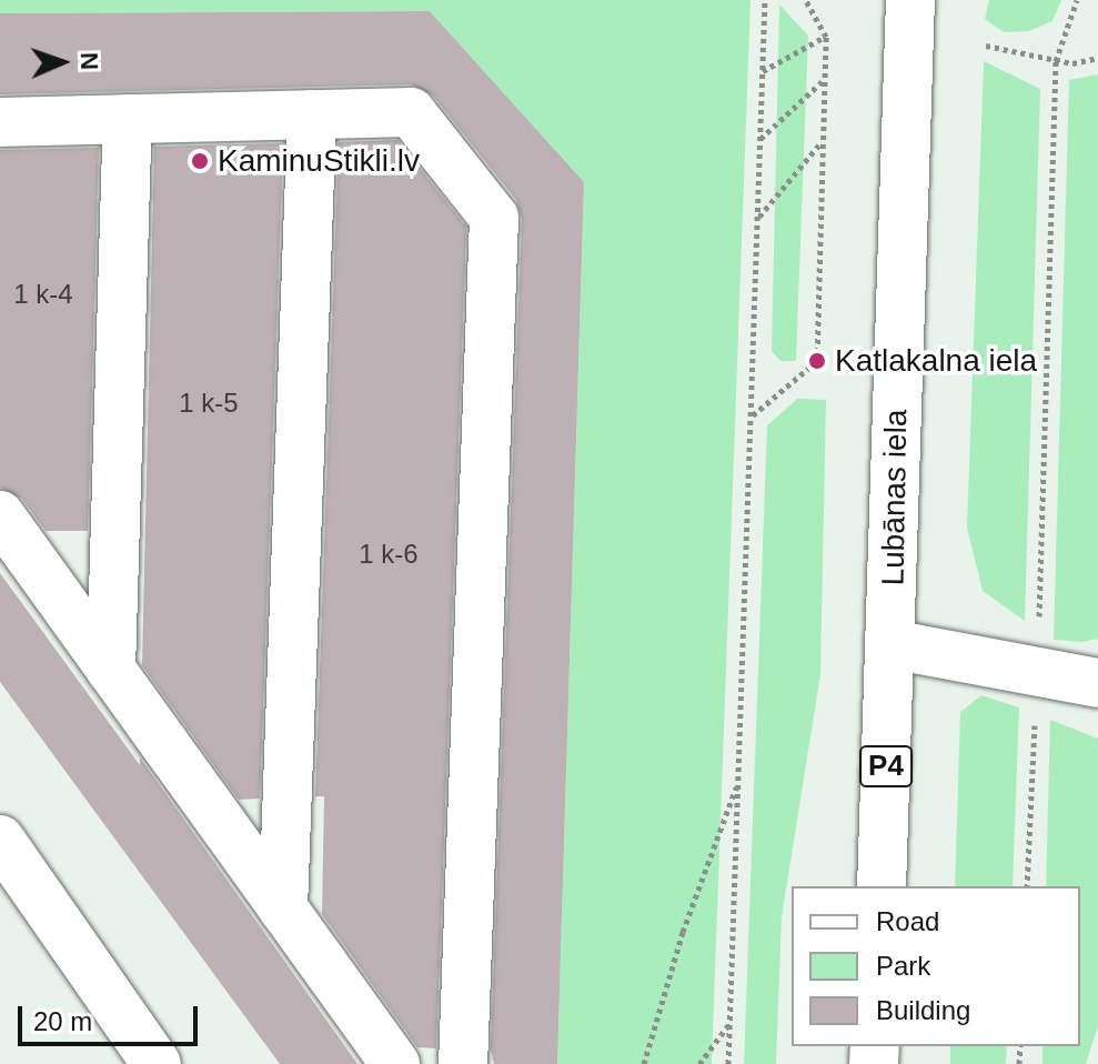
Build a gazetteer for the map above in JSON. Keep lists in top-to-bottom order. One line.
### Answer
{"streets":{"main road":["Lubānas iela","P4"]},"places":["KaminuStikli.lv","Katlakalna iela"],"house_numbers":["1 k-4","1 k-5","1 k-6"],"legend":["Road","Park","Building"],"scale_bar":"20 m","north":"right"}
